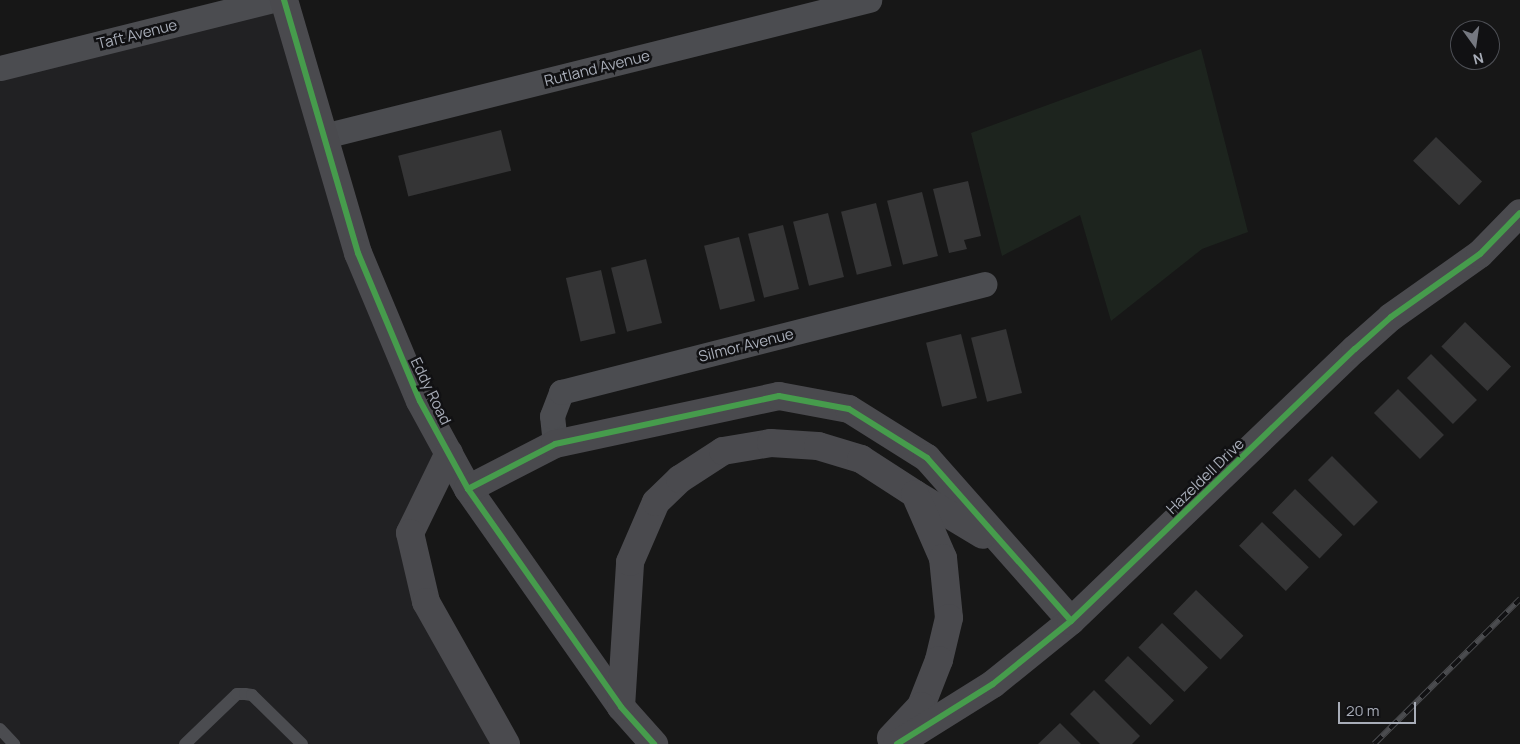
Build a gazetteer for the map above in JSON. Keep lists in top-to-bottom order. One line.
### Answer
{"streets":{"street":["Taft Avenue","Rutland Avenue","Silmor Avenue","Eddy Road","Hazeldell Drive"]},"crossings":[["Rutland Avenue","Eddy Road"]],"scale_bar":"20 m","north":"bottom"}
